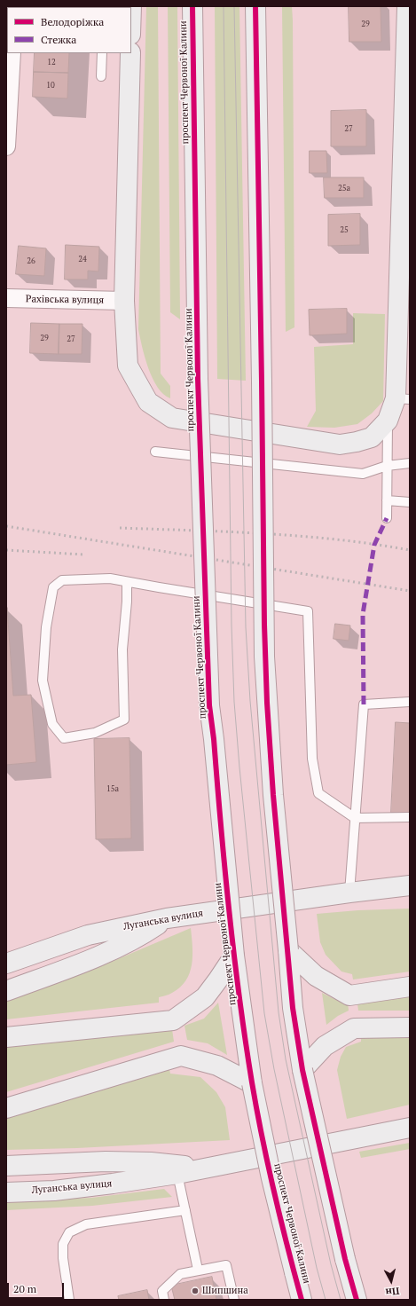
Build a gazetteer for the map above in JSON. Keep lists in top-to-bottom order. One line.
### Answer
{"streets":{"main road":["проспект Червоної Калини","Луганська вулиця"],"street":["Рахівська вулиця"]},"places":["Шипшина"],"house_numbers":["29","12","10","27","25а","25","24","26","29","27","15а"],"legend":["Велодоріжка","Стежка"],"scale_bar":"20 m","north":"bottom"}
